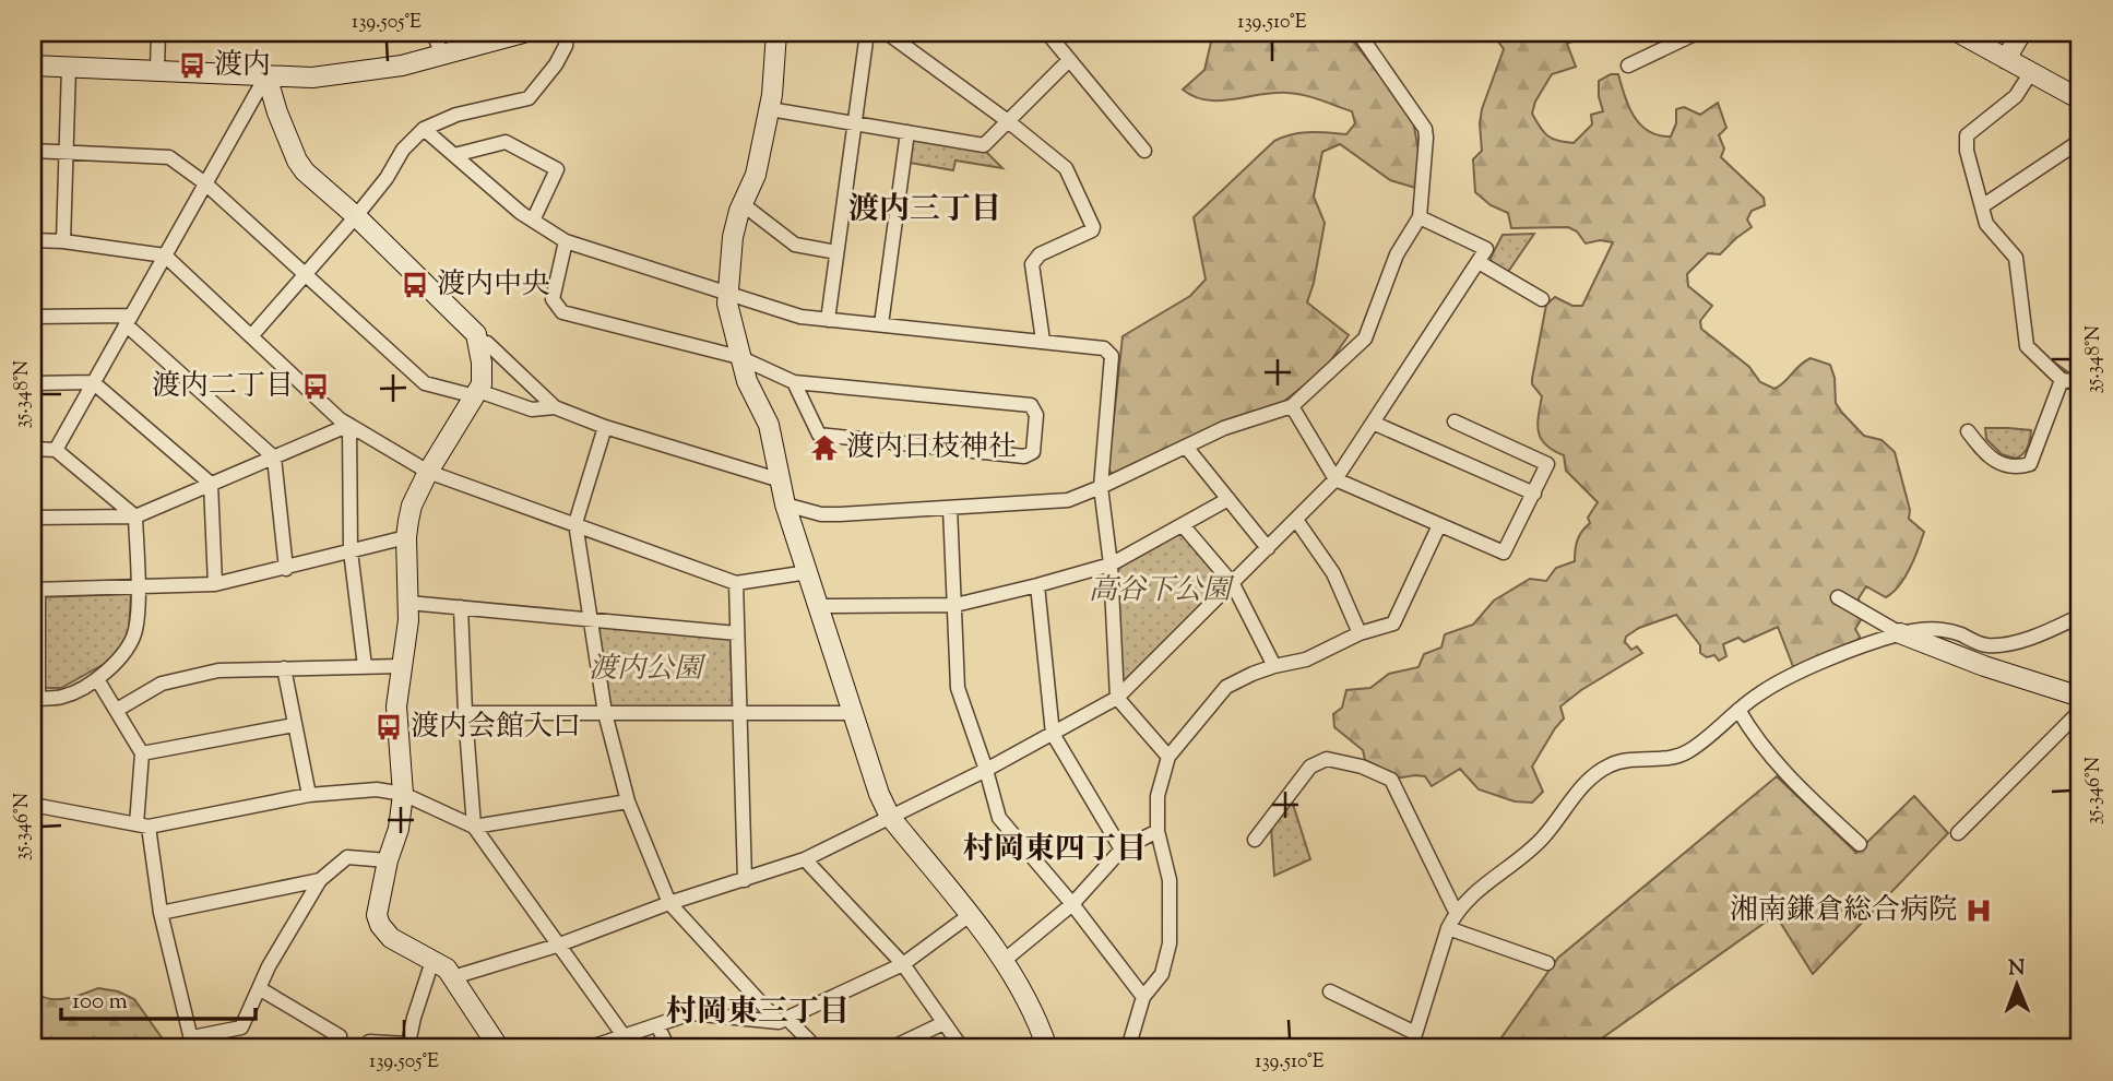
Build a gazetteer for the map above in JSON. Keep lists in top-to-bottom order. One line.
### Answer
{"districts":["渡内三丁目","村岡東四丁目","村岡東三丁目"],"parks":["高谷下公園","渡内公園"],"places":{"bus stop":["渡内","渡内中央","渡内二丁目","渡内会館入口"],"temple":["渡内日枝神社"],"hospital":["湘南鎌倉総合病院"]},"scale_bar":"100 m","north":"top","coordinates":["139.505°E","139.510°E","35.348°N","35.346°N"]}
